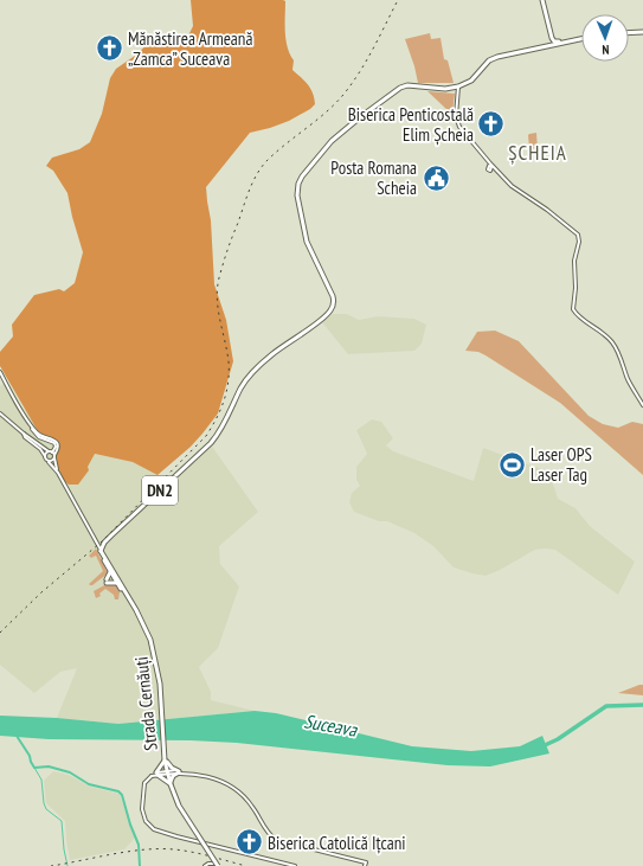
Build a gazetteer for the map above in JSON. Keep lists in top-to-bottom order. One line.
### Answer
{"streets":{"main road":["DN2","Strada Cernăuți"]},"crossings":[["DN2","Strada Cernăuți"]],"districts":["ȘCHEIA"],"water":["Suceava"],"places":{"church":["Mănăstirea Armeană „Zamca” Suceava","Biserica Penticostală Elim Șcheia","Biserica Catolică Ițcani"],"public building":["Posta Romana Scheia"],"sports":["Laser OPS Laser Tag"]},"north":"bottom"}
